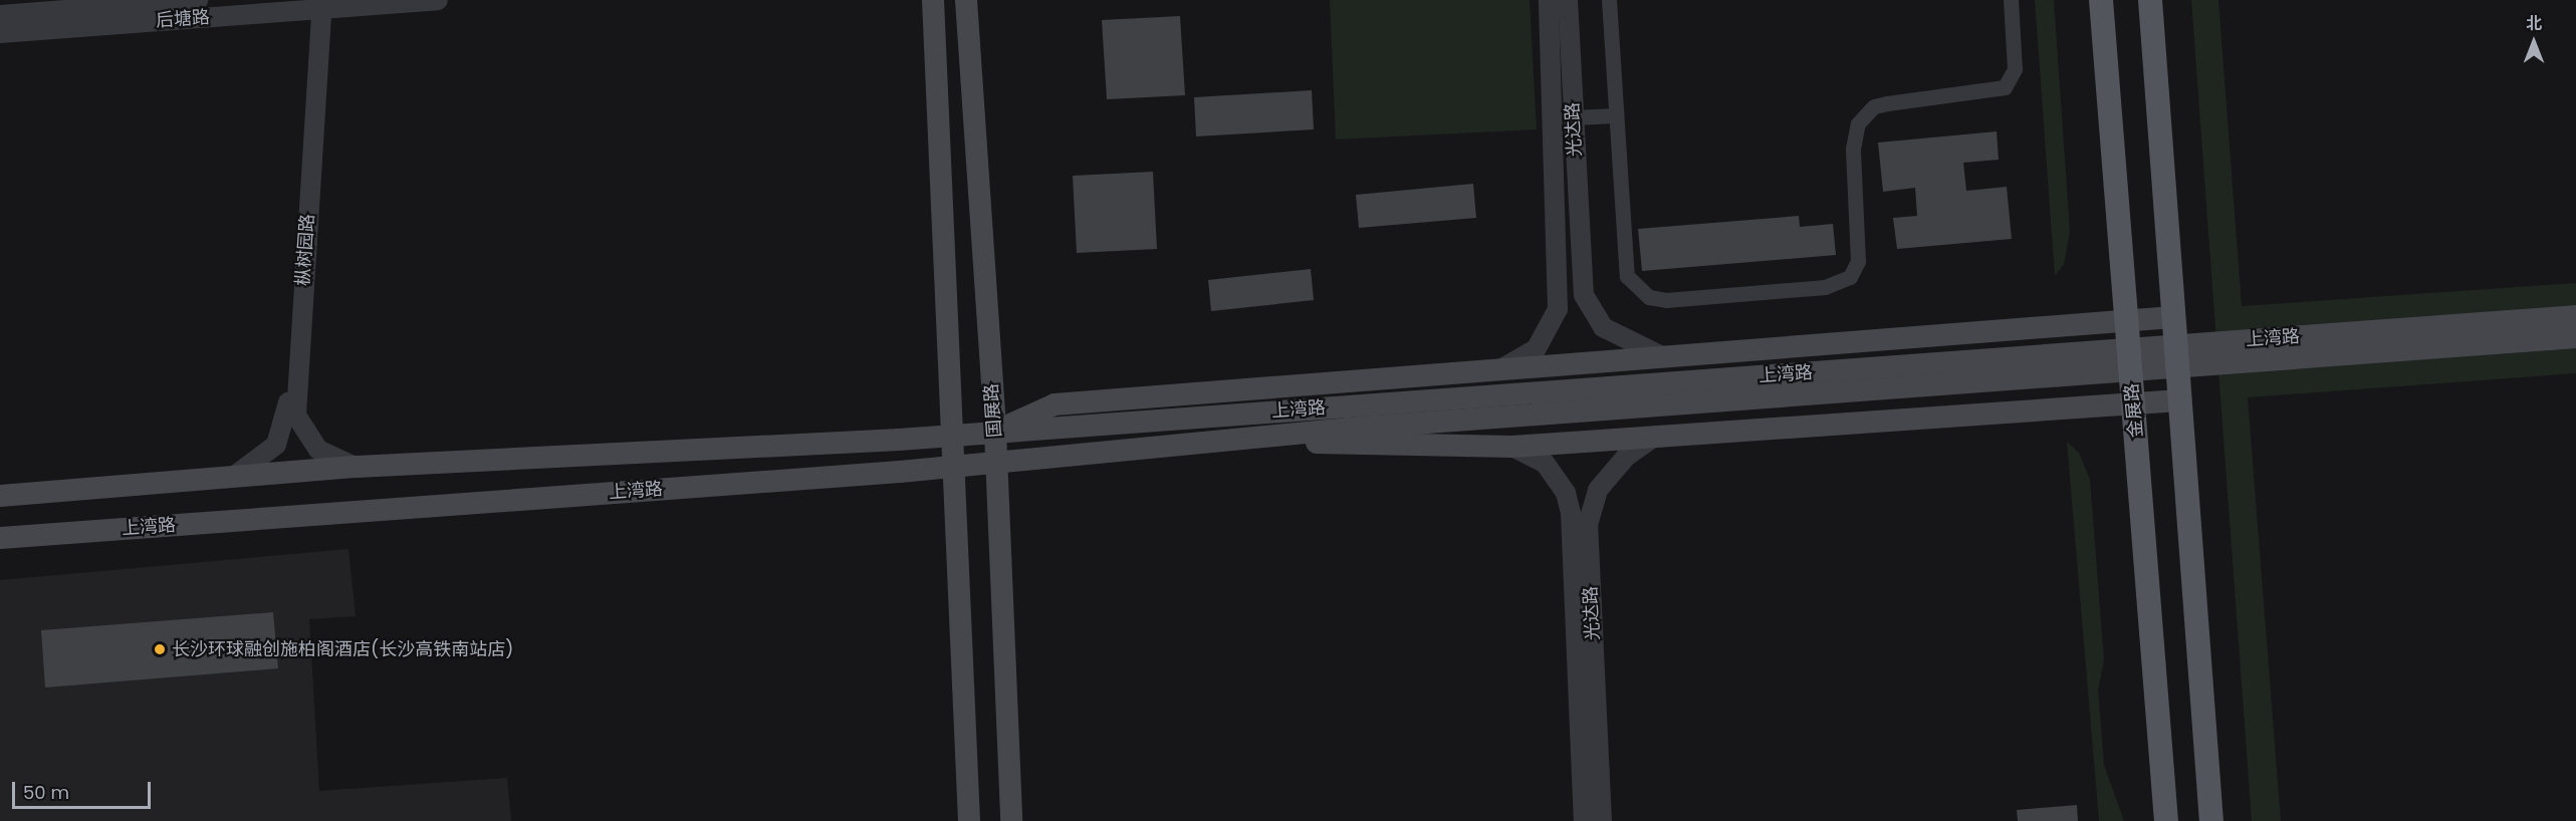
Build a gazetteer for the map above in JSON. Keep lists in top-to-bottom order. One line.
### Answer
{"streets":{"main road":["上湾路","国展路","金展路"],"street":["后塘路","光达路","枞树园路"]},"crossings":[["后塘路","枞树园路"],["光达路","上湾路"],["枞树园路","上湾路"],["上湾路","国展路"],["上湾路","金展路"]],"places":["长沙环球融创施柏阁酒店(长沙高铁南站店)"],"scale_bar":"50 m","north":"top"}
